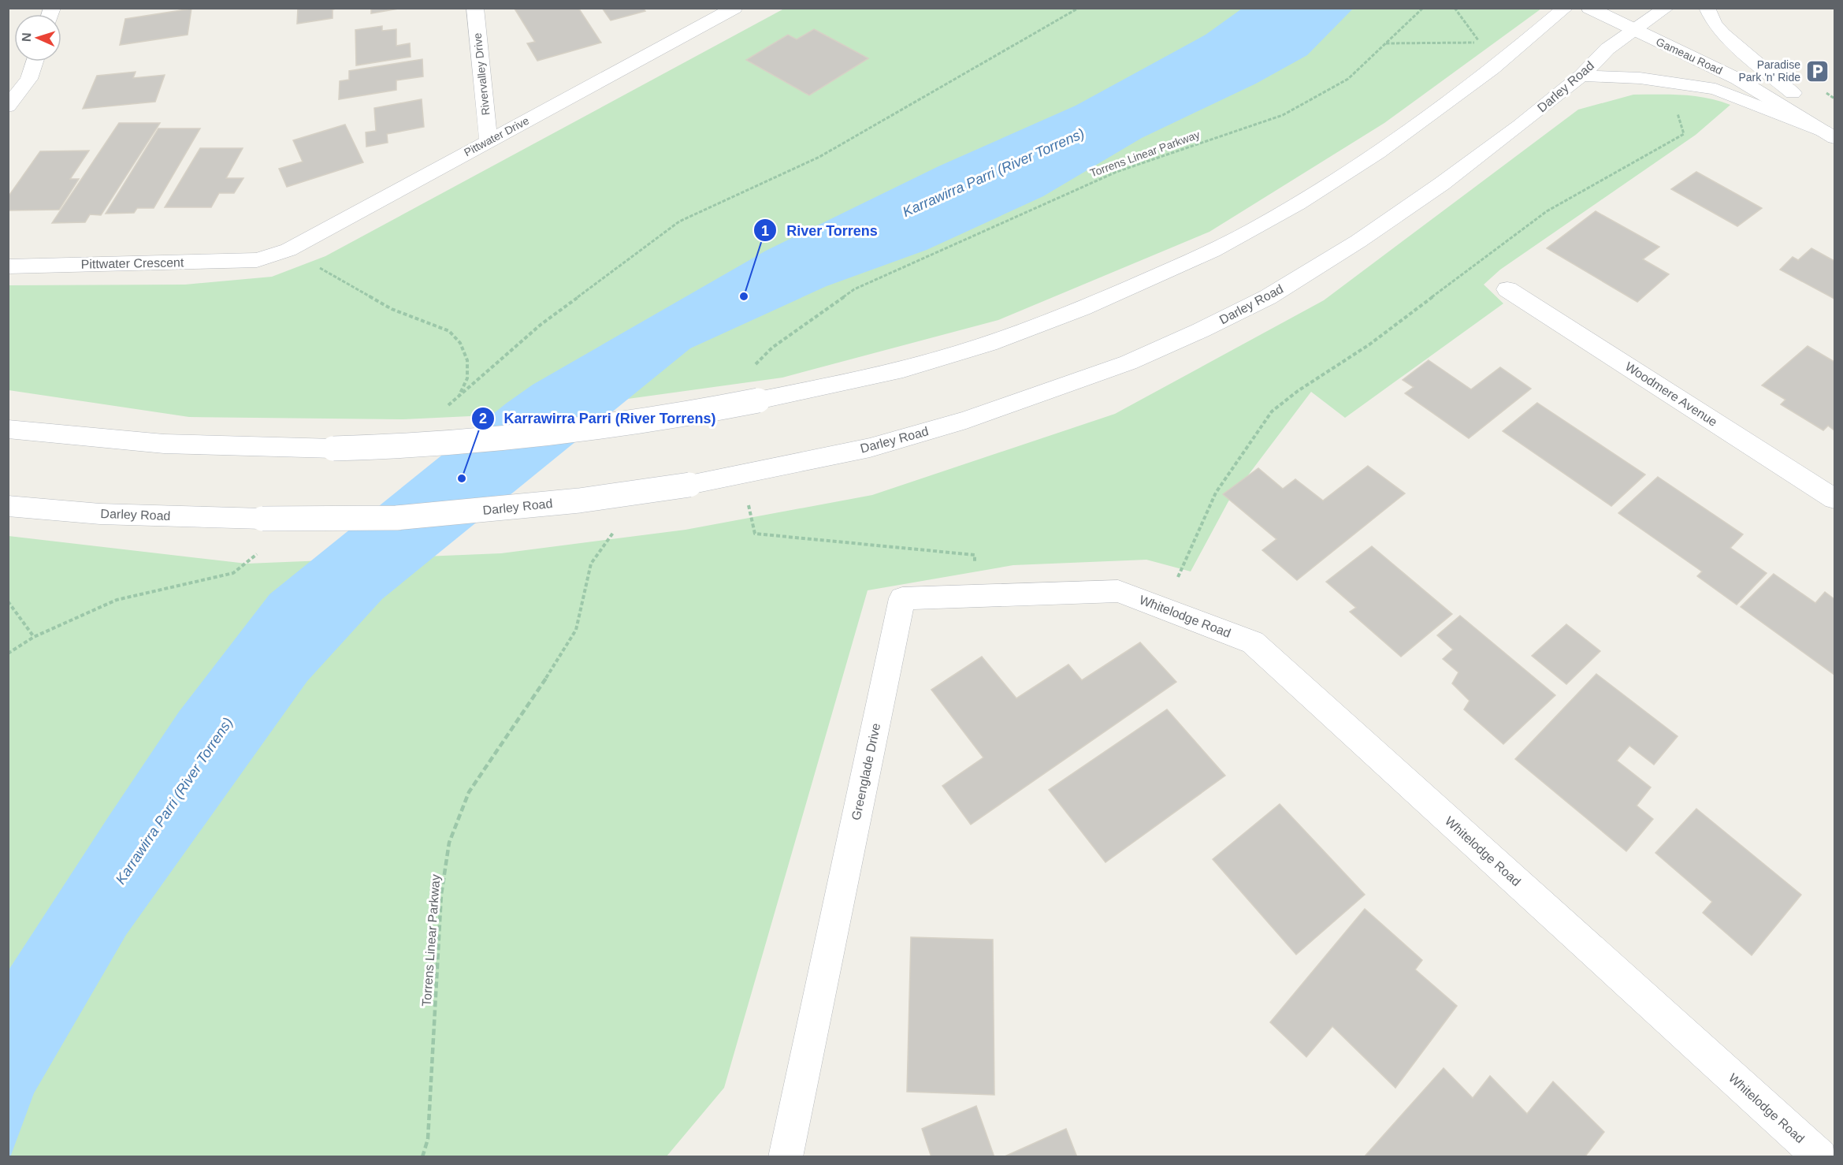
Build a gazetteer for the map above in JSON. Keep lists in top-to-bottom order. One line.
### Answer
{"streets":{"main road":["Gameau Road","Rivervalley Drive","Darley Road","Pittwater Drive","Pittwater Crescent","Woodmere Avenue","Whitelodge Road","Greenglade Drive"],"path":["Torrens Linear Parkway"]},"crossings":[["Gameau Road","Darley Road"],["Rivervalley Drive","Pittwater Drive"],["Pittwater Drive","Pittwater Crescent"],["Whitelodge Road","Greenglade Drive"]],"water":["Karrawirra Parri (River Torrens)"],"places":{"parking":["Paradise Park 'n' Ride"],"other":["River Torrens","Karrawirra Parri (River Torrens)"]},"north":"left"}
